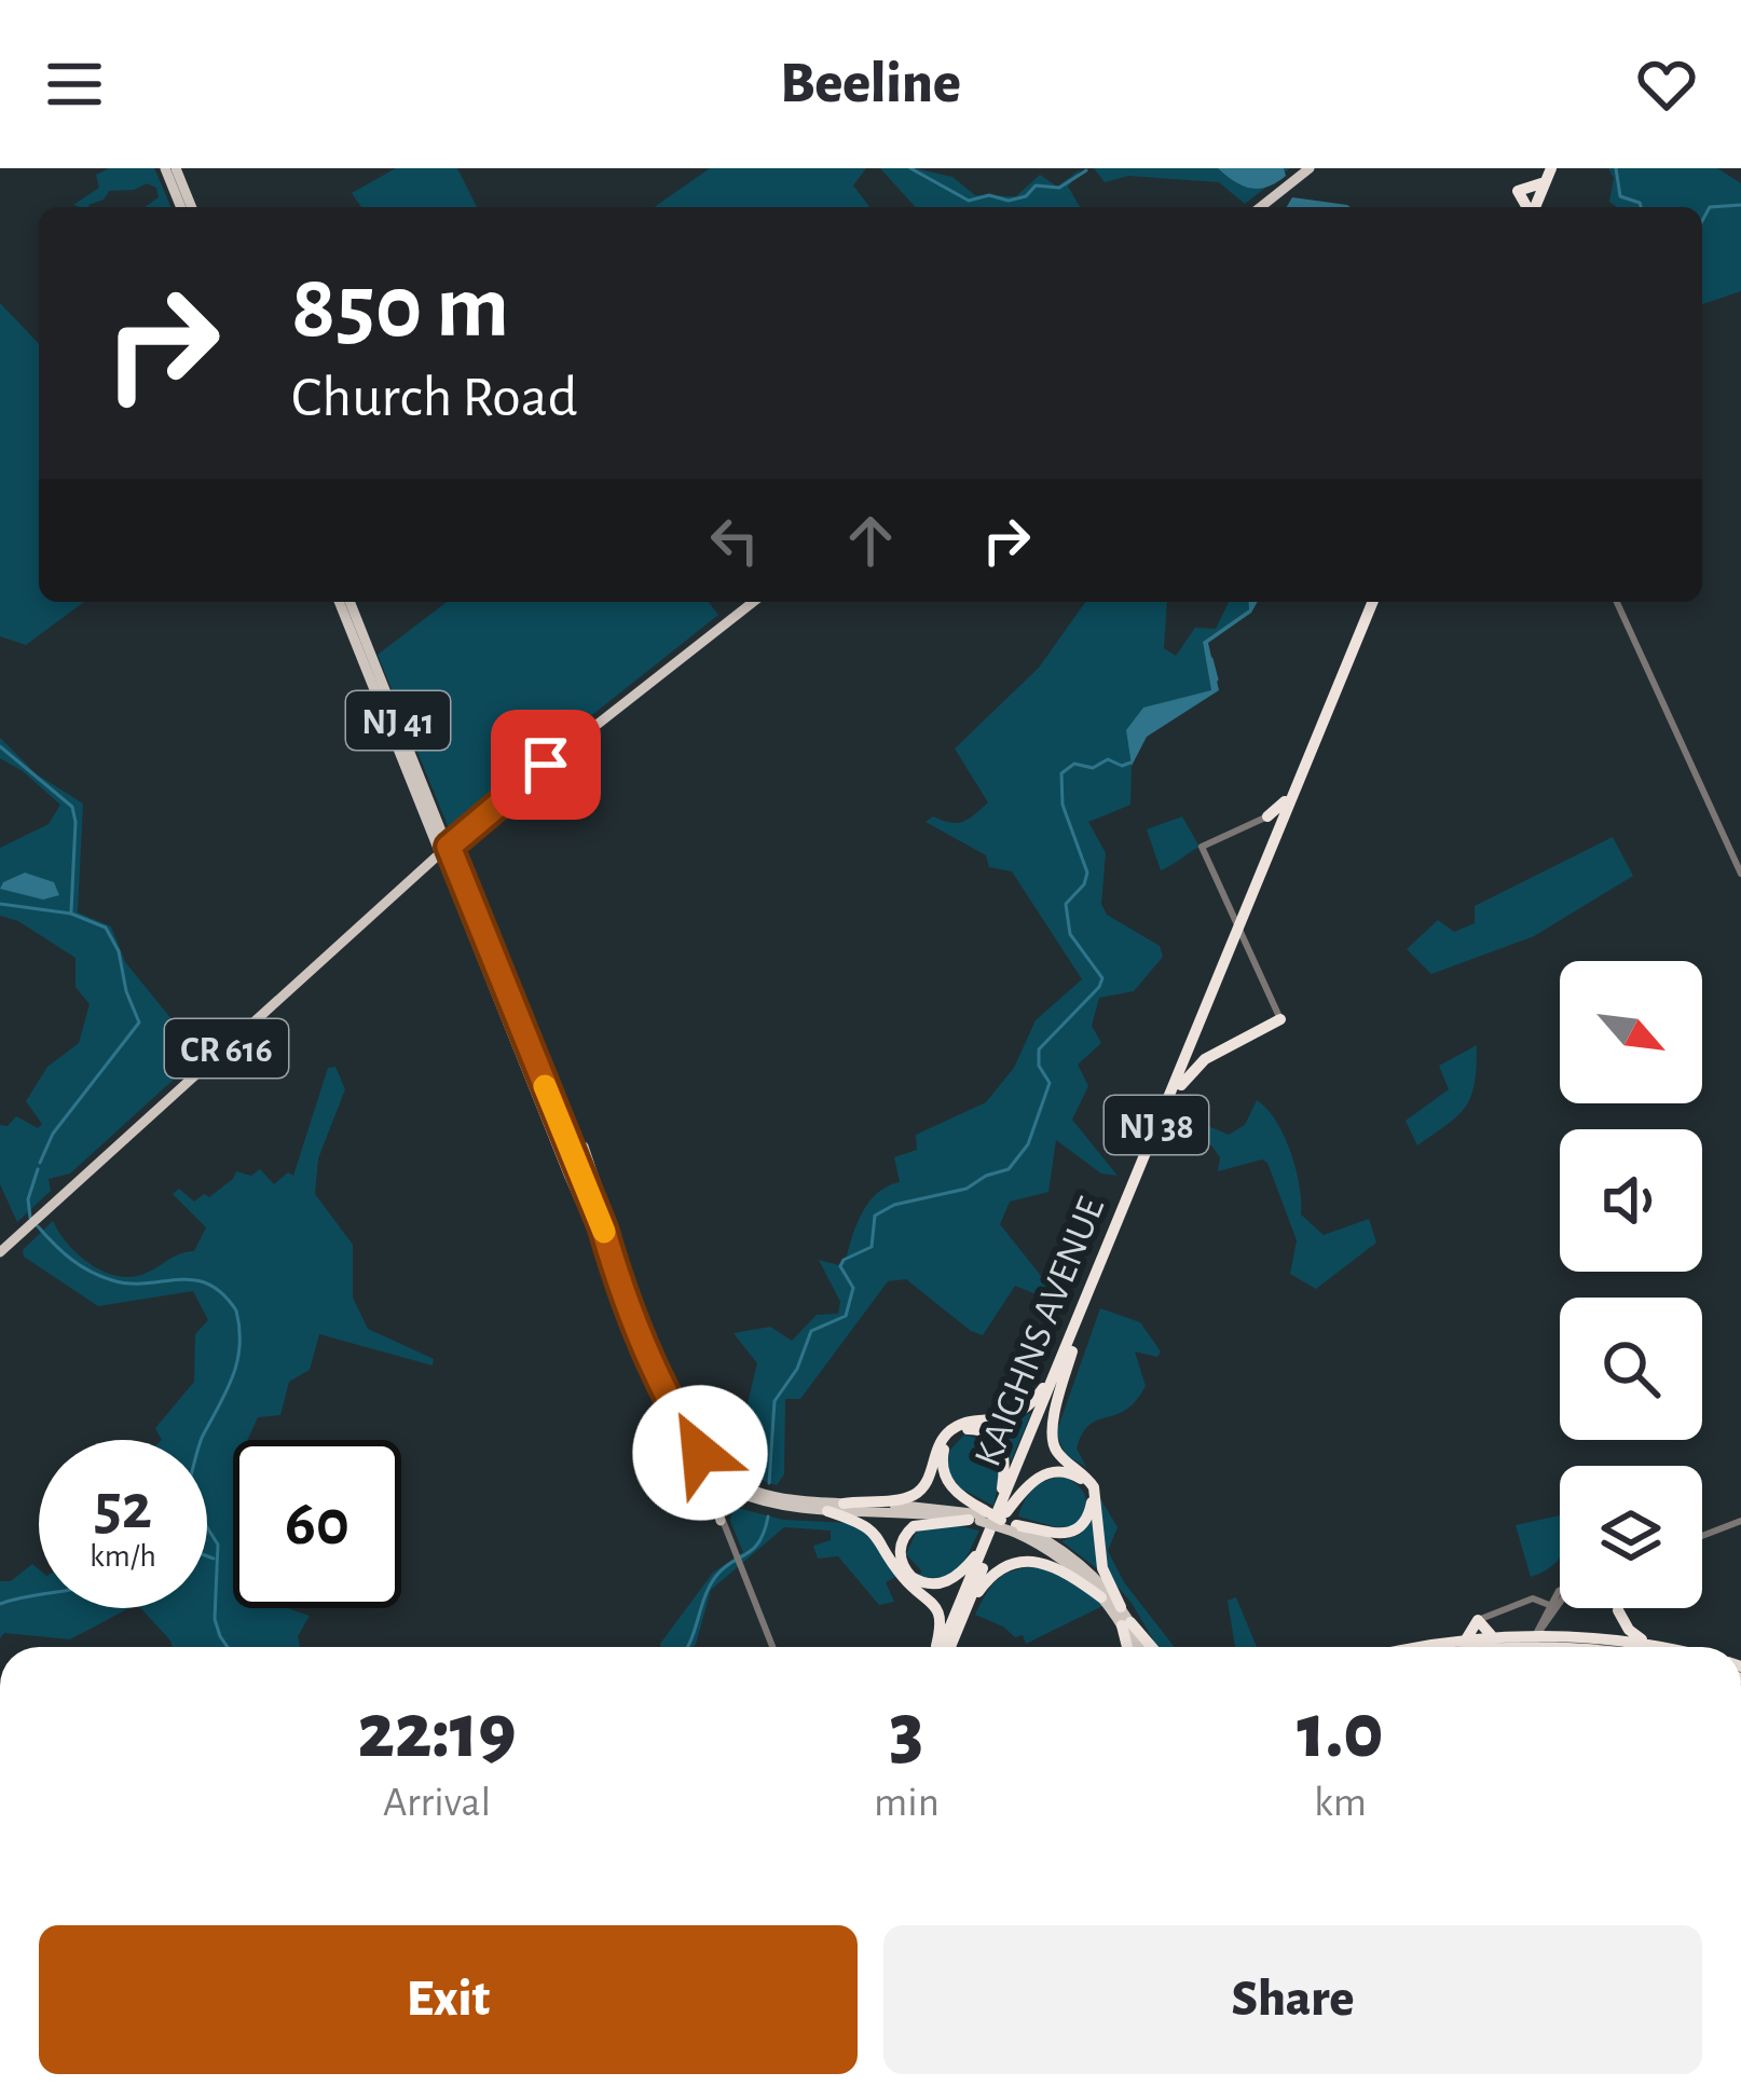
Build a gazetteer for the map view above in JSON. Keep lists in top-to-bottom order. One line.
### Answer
{"streets":{"highway":["NJ 38","KAIGHNS AVENUE"],"main road":["NJ 41","CR 616"]},"crossings":[["NJ 41","CR 616"],["NJ 41","KAIGHNS AVENUE"]],"north":"bottom right","page":{"header":"Beeline","turn":["850 m","Church Road"],"speed":"52 km/h","limit":"60","eta":["22:19","Arrival","3","min","1.0","km"],"buttons":["Exit","Share"]}}
